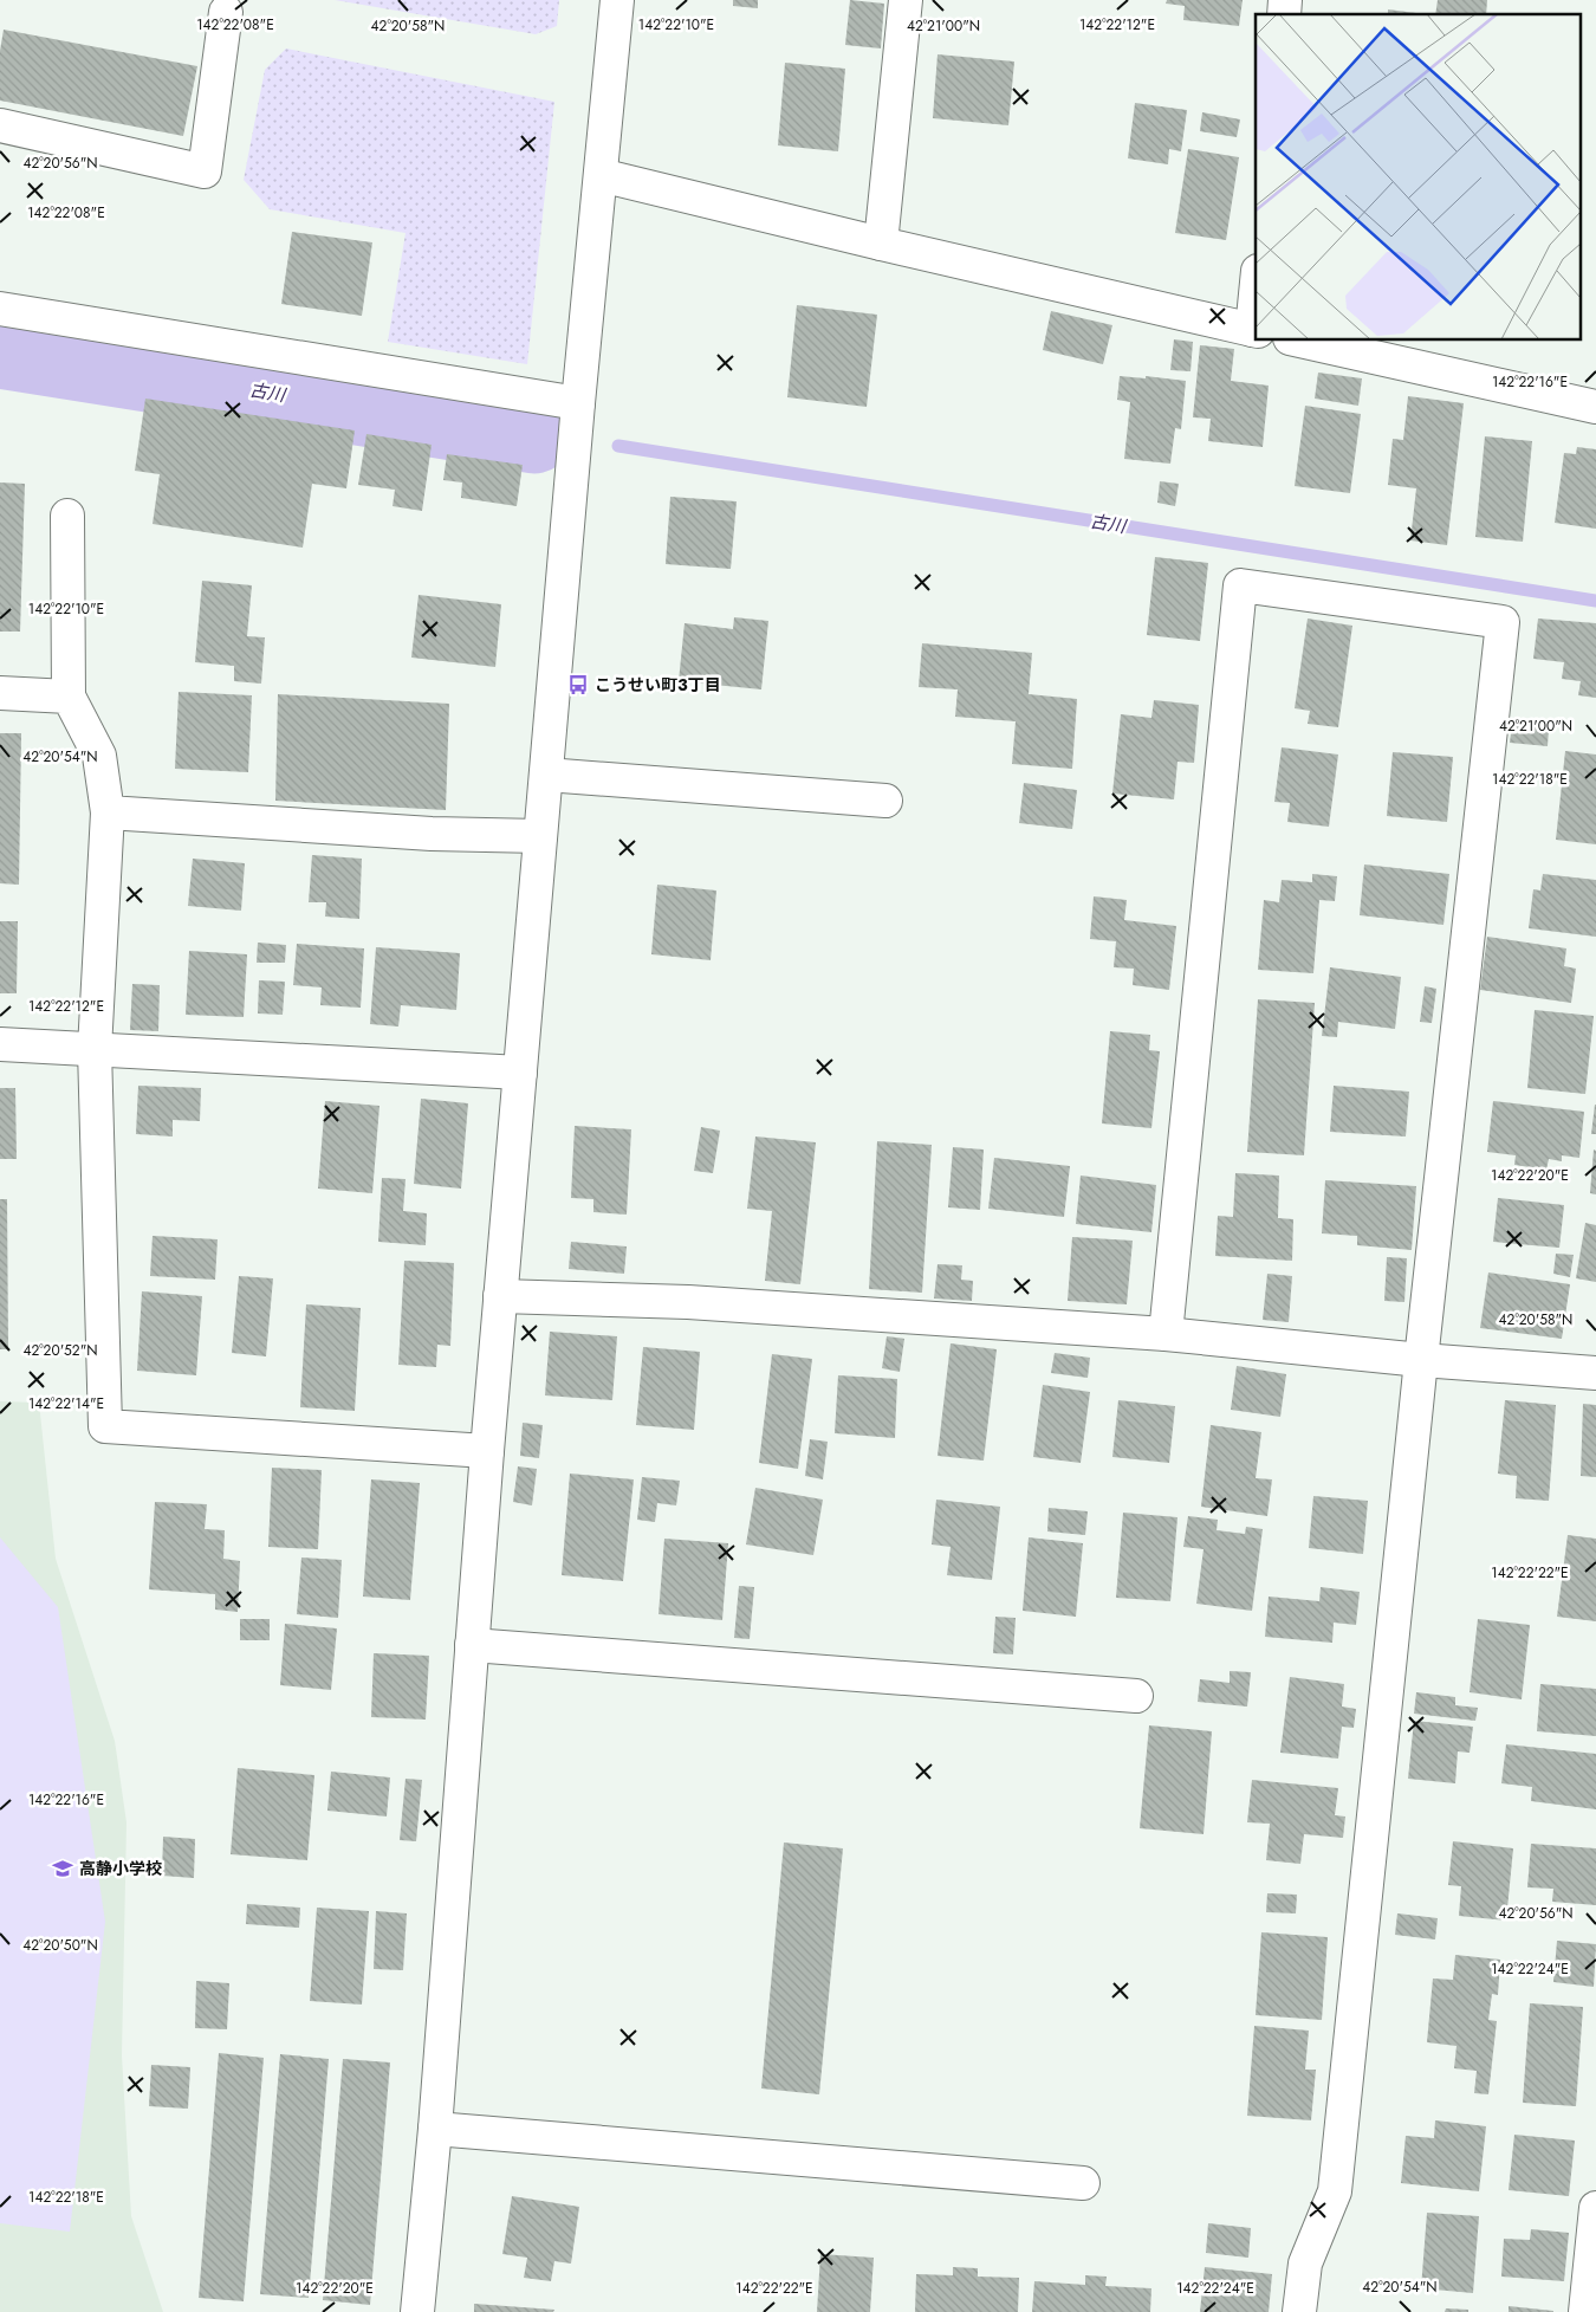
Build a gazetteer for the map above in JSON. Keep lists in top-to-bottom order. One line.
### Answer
{"water":["古川"],"places":{"bus stop":["こうせい町3丁目"],"school or university":["高静小学校"]},"coordinates":["142°22'10\"E","142°22'12\"E","142°22'08\"E","42°21'00\"N","42°20'58\"N","42°20'56\"N","142°22'16\"E","42°20'54\"N","142°22'18\"E","142°22'20\"E","42°20'52\"N","142°22'14\"E","142°22'22\"E","42°20'50\"N","142°22'24\"E"]}
